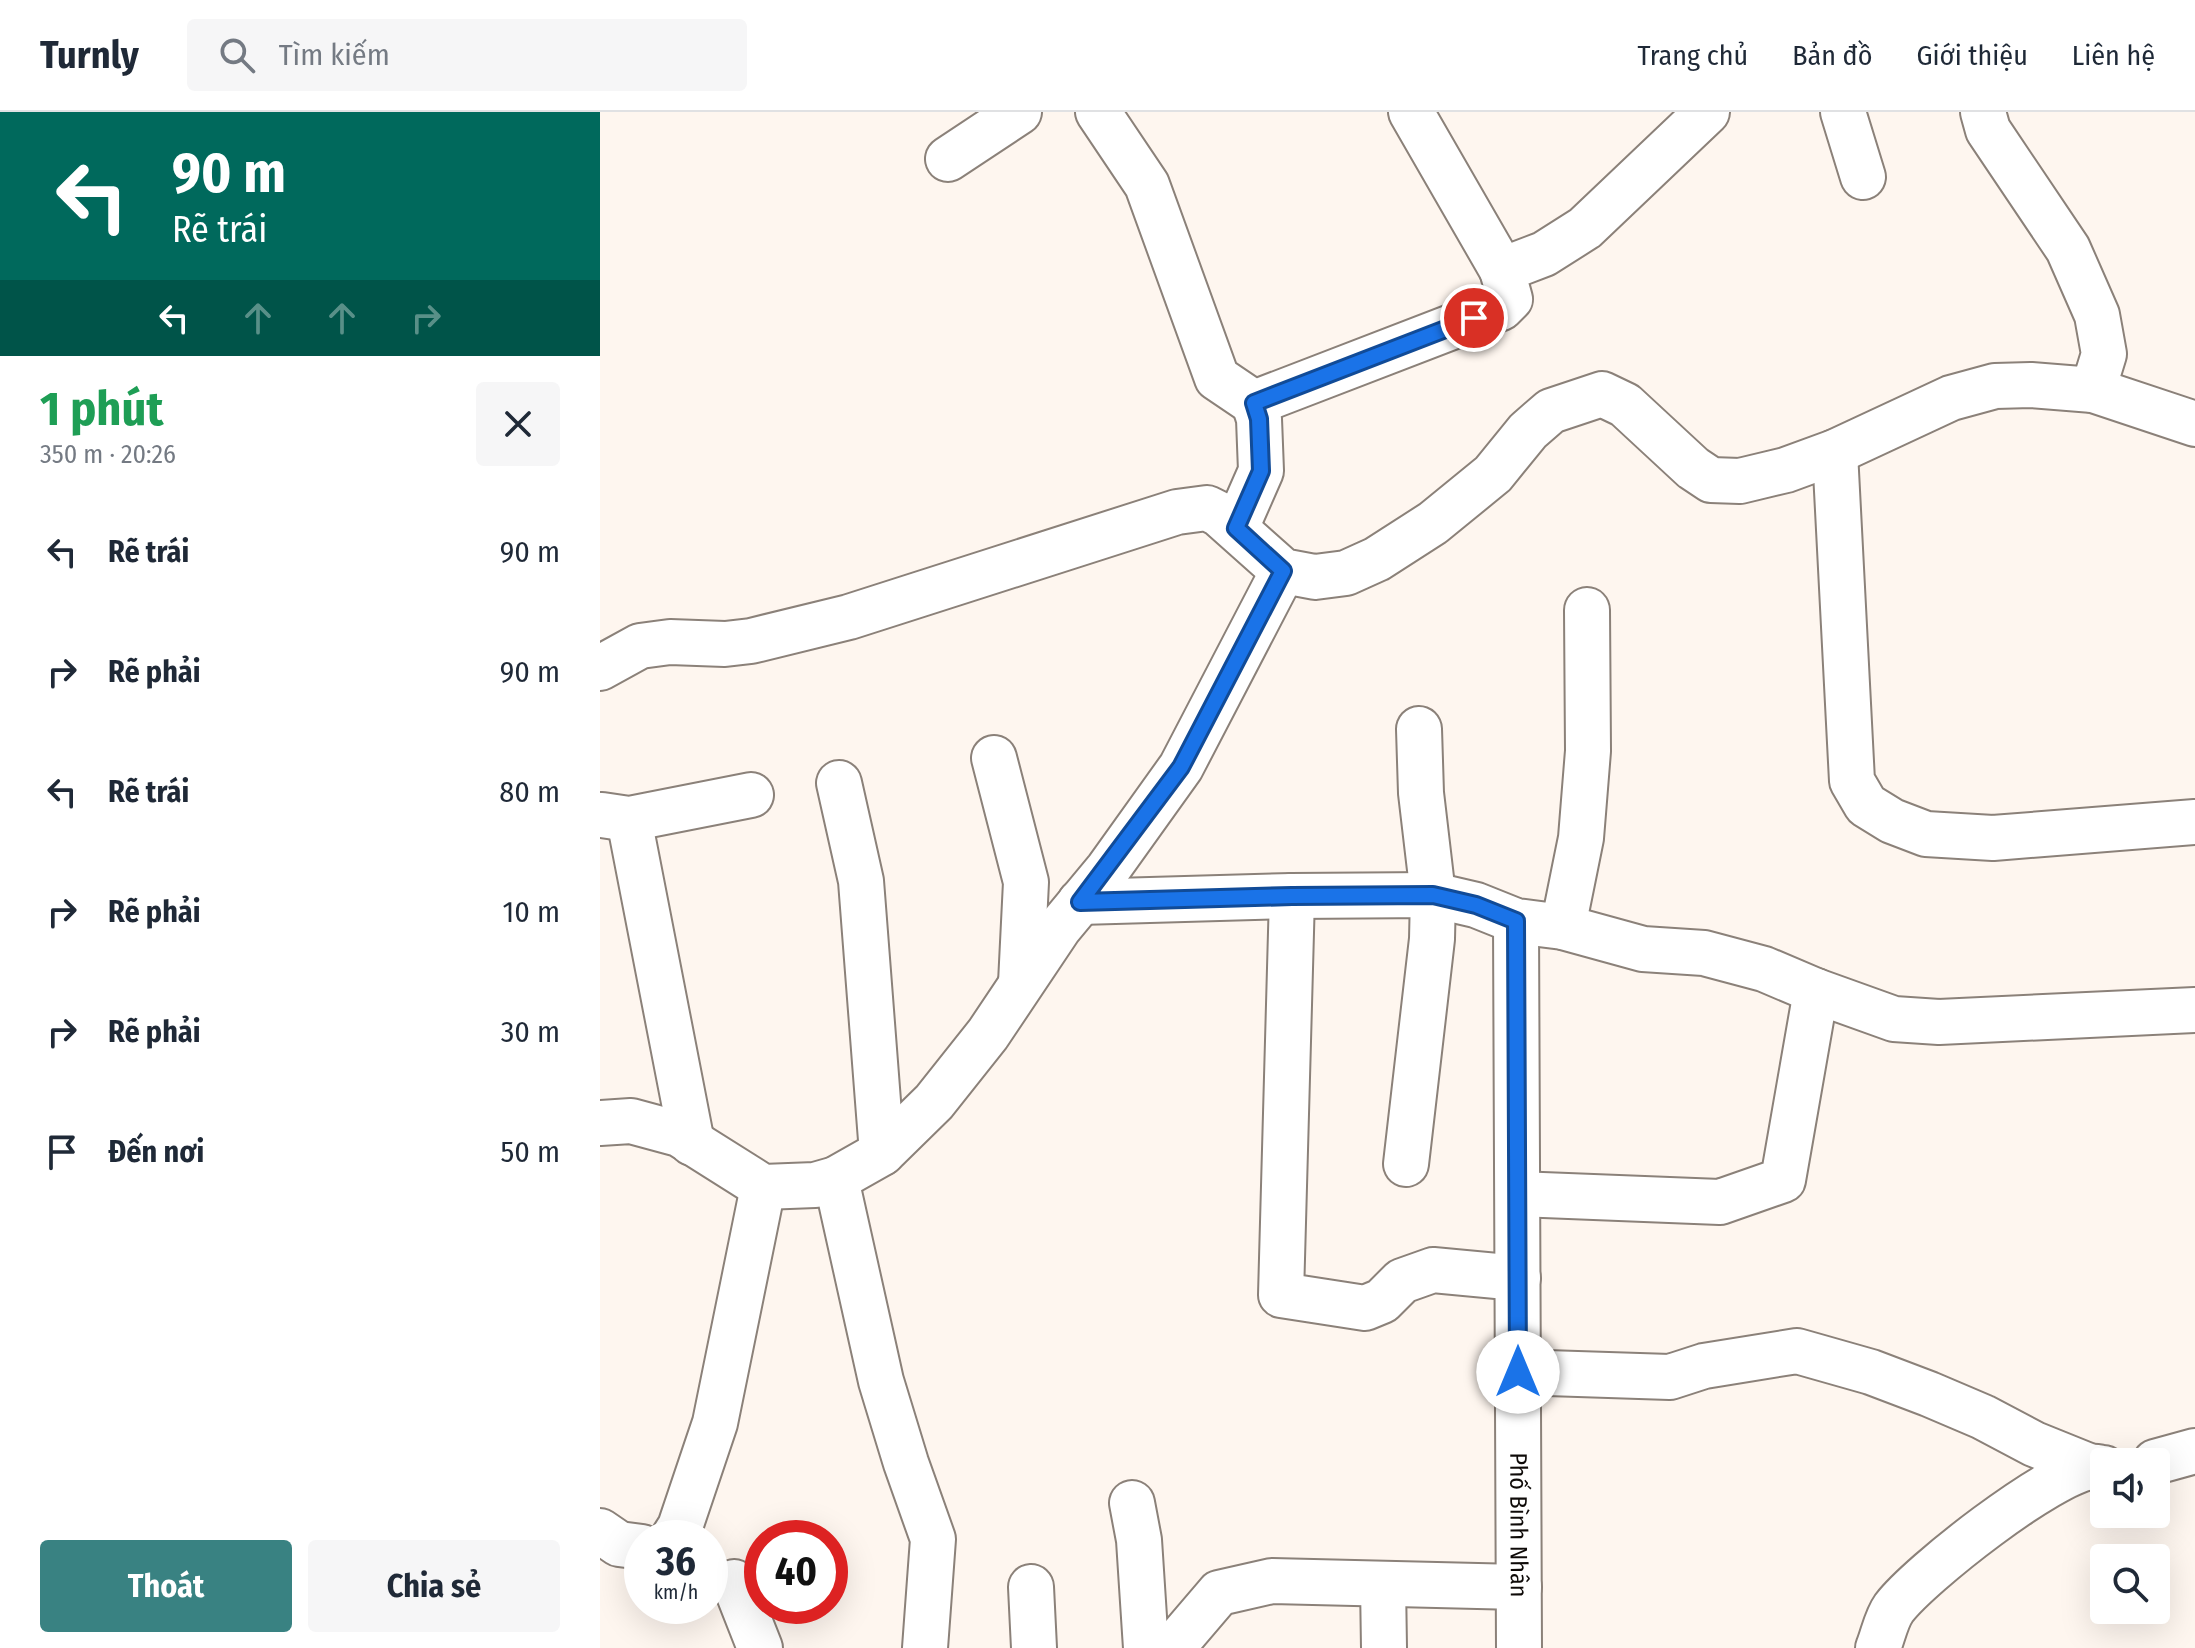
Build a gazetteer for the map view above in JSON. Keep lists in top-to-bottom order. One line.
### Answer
{"streets":{"street":["Phố Bình Nhân"]},"page":{"header":"Turnly","search":"Tìm kiếm","nav":["Trang chủ","Bản đồ","Giới thiệu","Liên hệ"],"turn":["90 m","Rẽ trái"],"heading":["1 phút","350 m · 20:26"],"list":[{"name":"Rẽ trái","value":"90 m"},{"name":"Rẽ phải","value":"90 m"},{"name":"Rẽ trái","value":"80 m"},{"name":"Rẽ phải","value":"10 m"},{"name":"Rẽ phải","value":"30 m"},{"name":"Đến nơi","value":"50 m"}],"speed":"36 km/h","limit":"40","buttons":["Thoát","Chia sẻ"]}}
